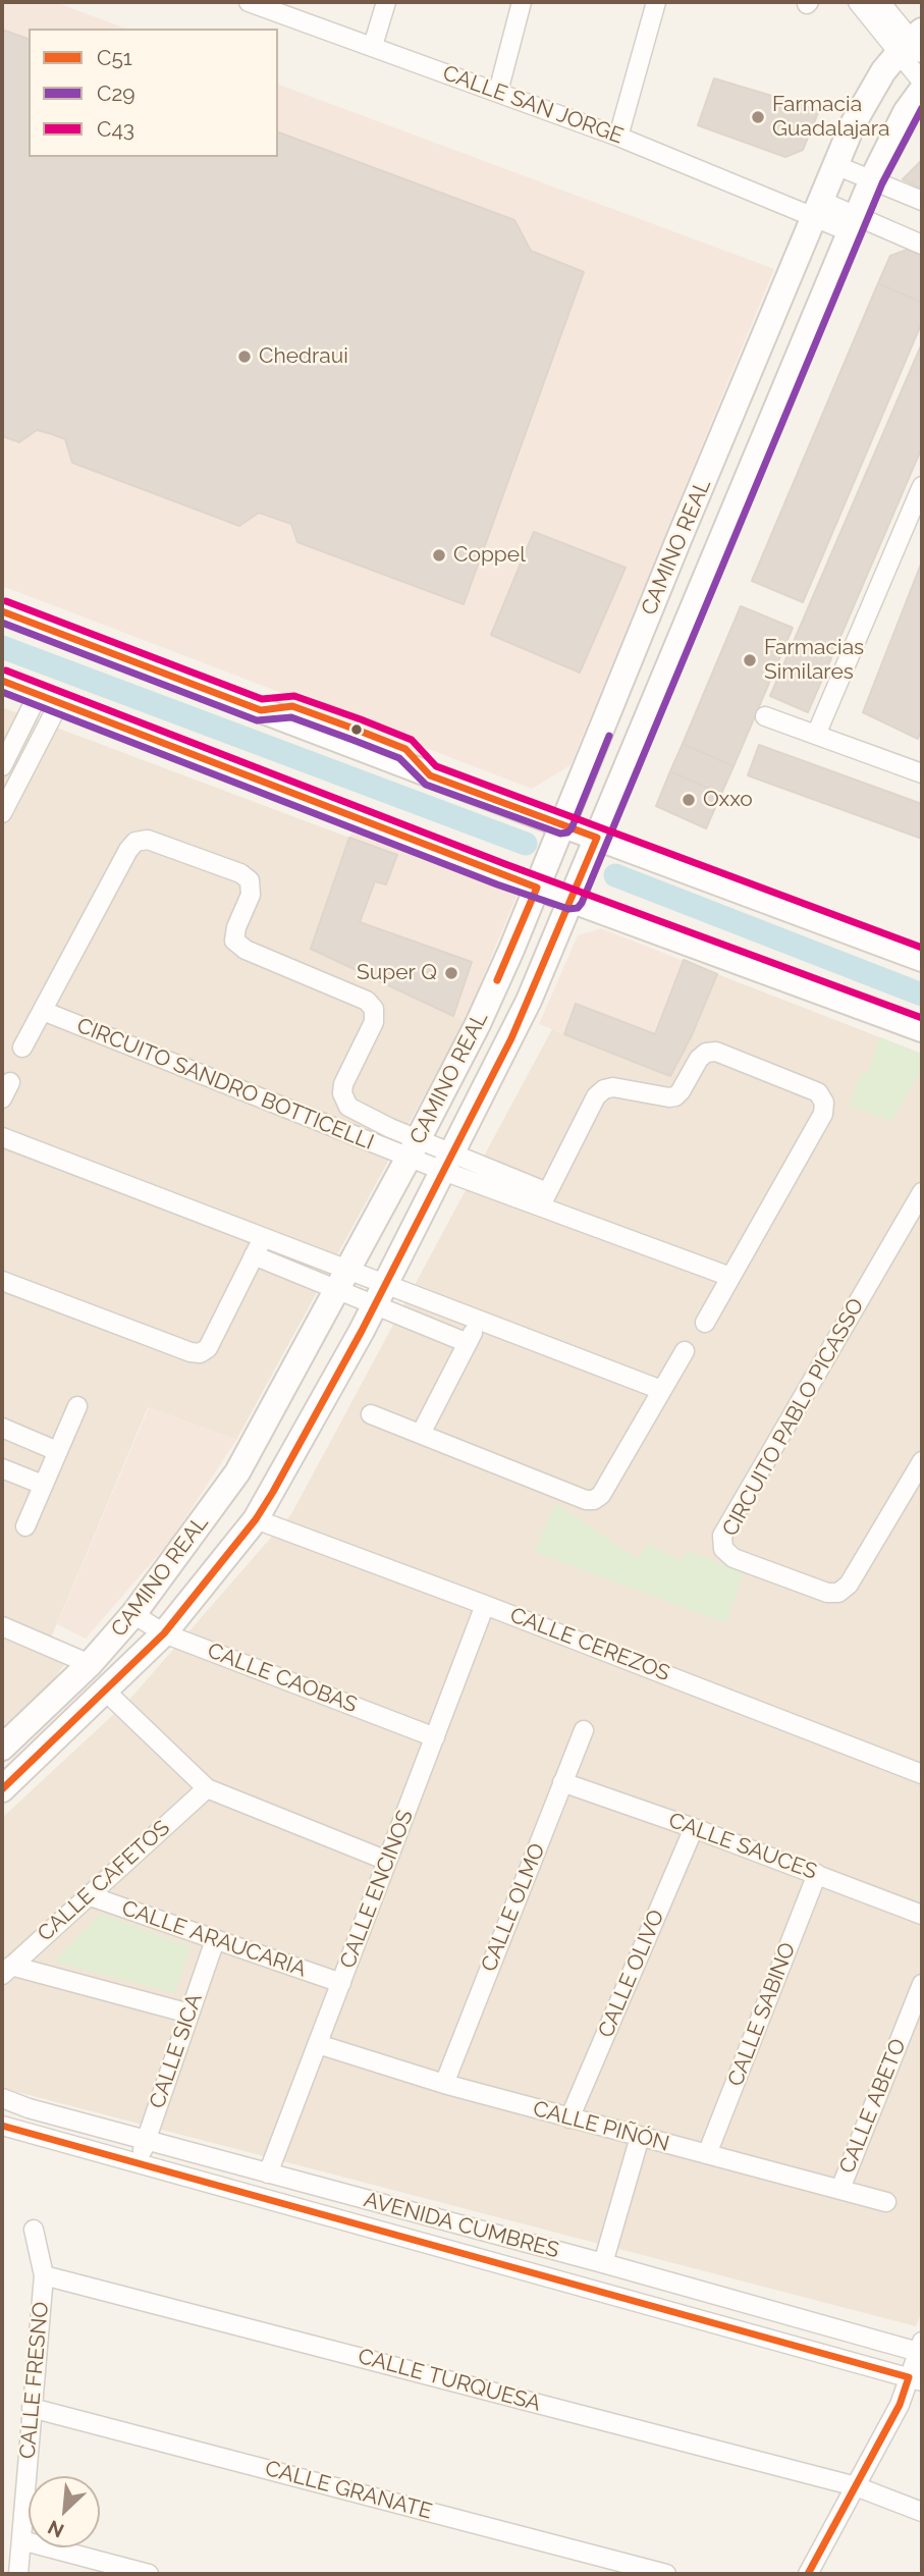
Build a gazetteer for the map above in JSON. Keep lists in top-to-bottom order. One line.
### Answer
{"streets":{"street":["CALLE SAN JORGE","CAMINO REAL","CIRCUITO SANDRO BOTTICELLI","CIRCUITO PABLO PICASSO","CALLE CEREZOS","CALLE CAOBAS","CALLE SAUCES","CALLE CAFETOS","CALLE ENCINOS","CALLE OLMO","CALLE ARAUCARIA","CALLE OLIVO","CALLE SABINO","CALLE SICA","CALLE ABETO","CALLE PIÑÓN","AVENIDA CUMBRES","CALLE FRESNO","CALLE TURQUESA","CALLE GRANATE"]},"crossings":[["CALLE SAN JORGE","CAMINO REAL"],["CAMINO REAL","CIRCUITO SANDRO BOTTICELLI"],["CAMINO REAL","CALLE CEREZOS"],["CAMINO REAL","CALLE CAOBAS"],["CALLE CEREZOS","CALLE ENCINOS"],["CALLE CAOBAS","CALLE ENCINOS"],["CALLE SAUCES","CALLE OLMO"],["CALLE SAUCES","CALLE OLIVO"],["CALLE SAUCES","CALLE SABINO"],["CALLE CAFETOS","CALLE ARAUCARIA"],["CALLE ENCINOS","CALLE ARAUCARIA"],["CALLE ENCINOS","CALLE PIÑÓN"],["CALLE ENCINOS","AVENIDA CUMBRES"],["CALLE OLMO","CALLE PIÑÓN"],["CALLE ARAUCARIA","CALLE SICA"],["CALLE OLIVO","CALLE PIÑÓN"],["CALLE SABINO","CALLE PIÑÓN"],["CALLE SICA","AVENIDA CUMBRES"],["CALLE ABETO","CALLE PIÑÓN"],["CALLE FRESNO","CALLE TURQUESA"],["CALLE FRESNO","CALLE GRANATE"]],"places":["Farmacia Guadalajara","Chedraui","Coppel","Farmacias Similares","Oxxo","Super Q"],"lines":["transit line C29","transit line C43","transit line C51"],"legend":["C51","C29","C43"],"north":"bottom left"}
